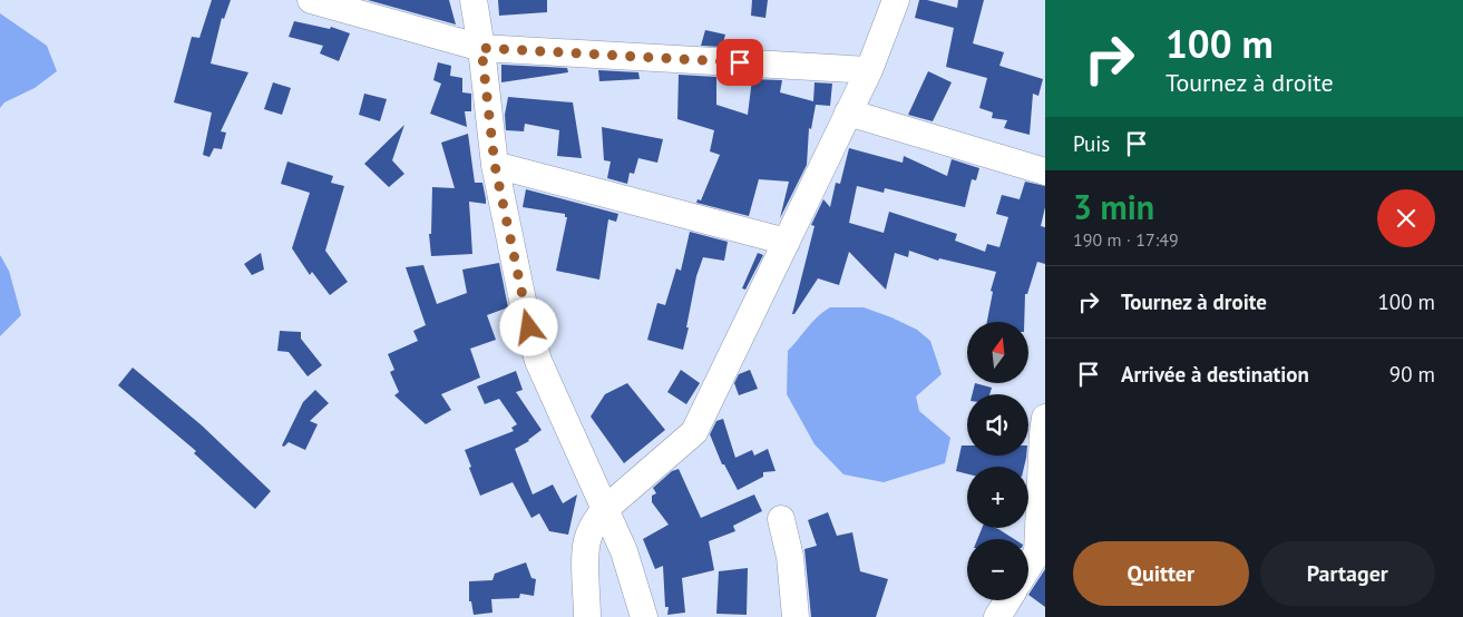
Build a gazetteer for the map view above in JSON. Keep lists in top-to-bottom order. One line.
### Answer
{"north":"top","page":{"turn":["100 m","Tournez à droite"],"then":"Puis","heading":["3 min","190 m · 17:49"],"list":[{"name":"Tournez à droite","value":"100 m"},{"name":"Arrivée à destination","value":"90 m"}],"map_buttons":["+","−"],"buttons":["Quitter","Partager"]}}
